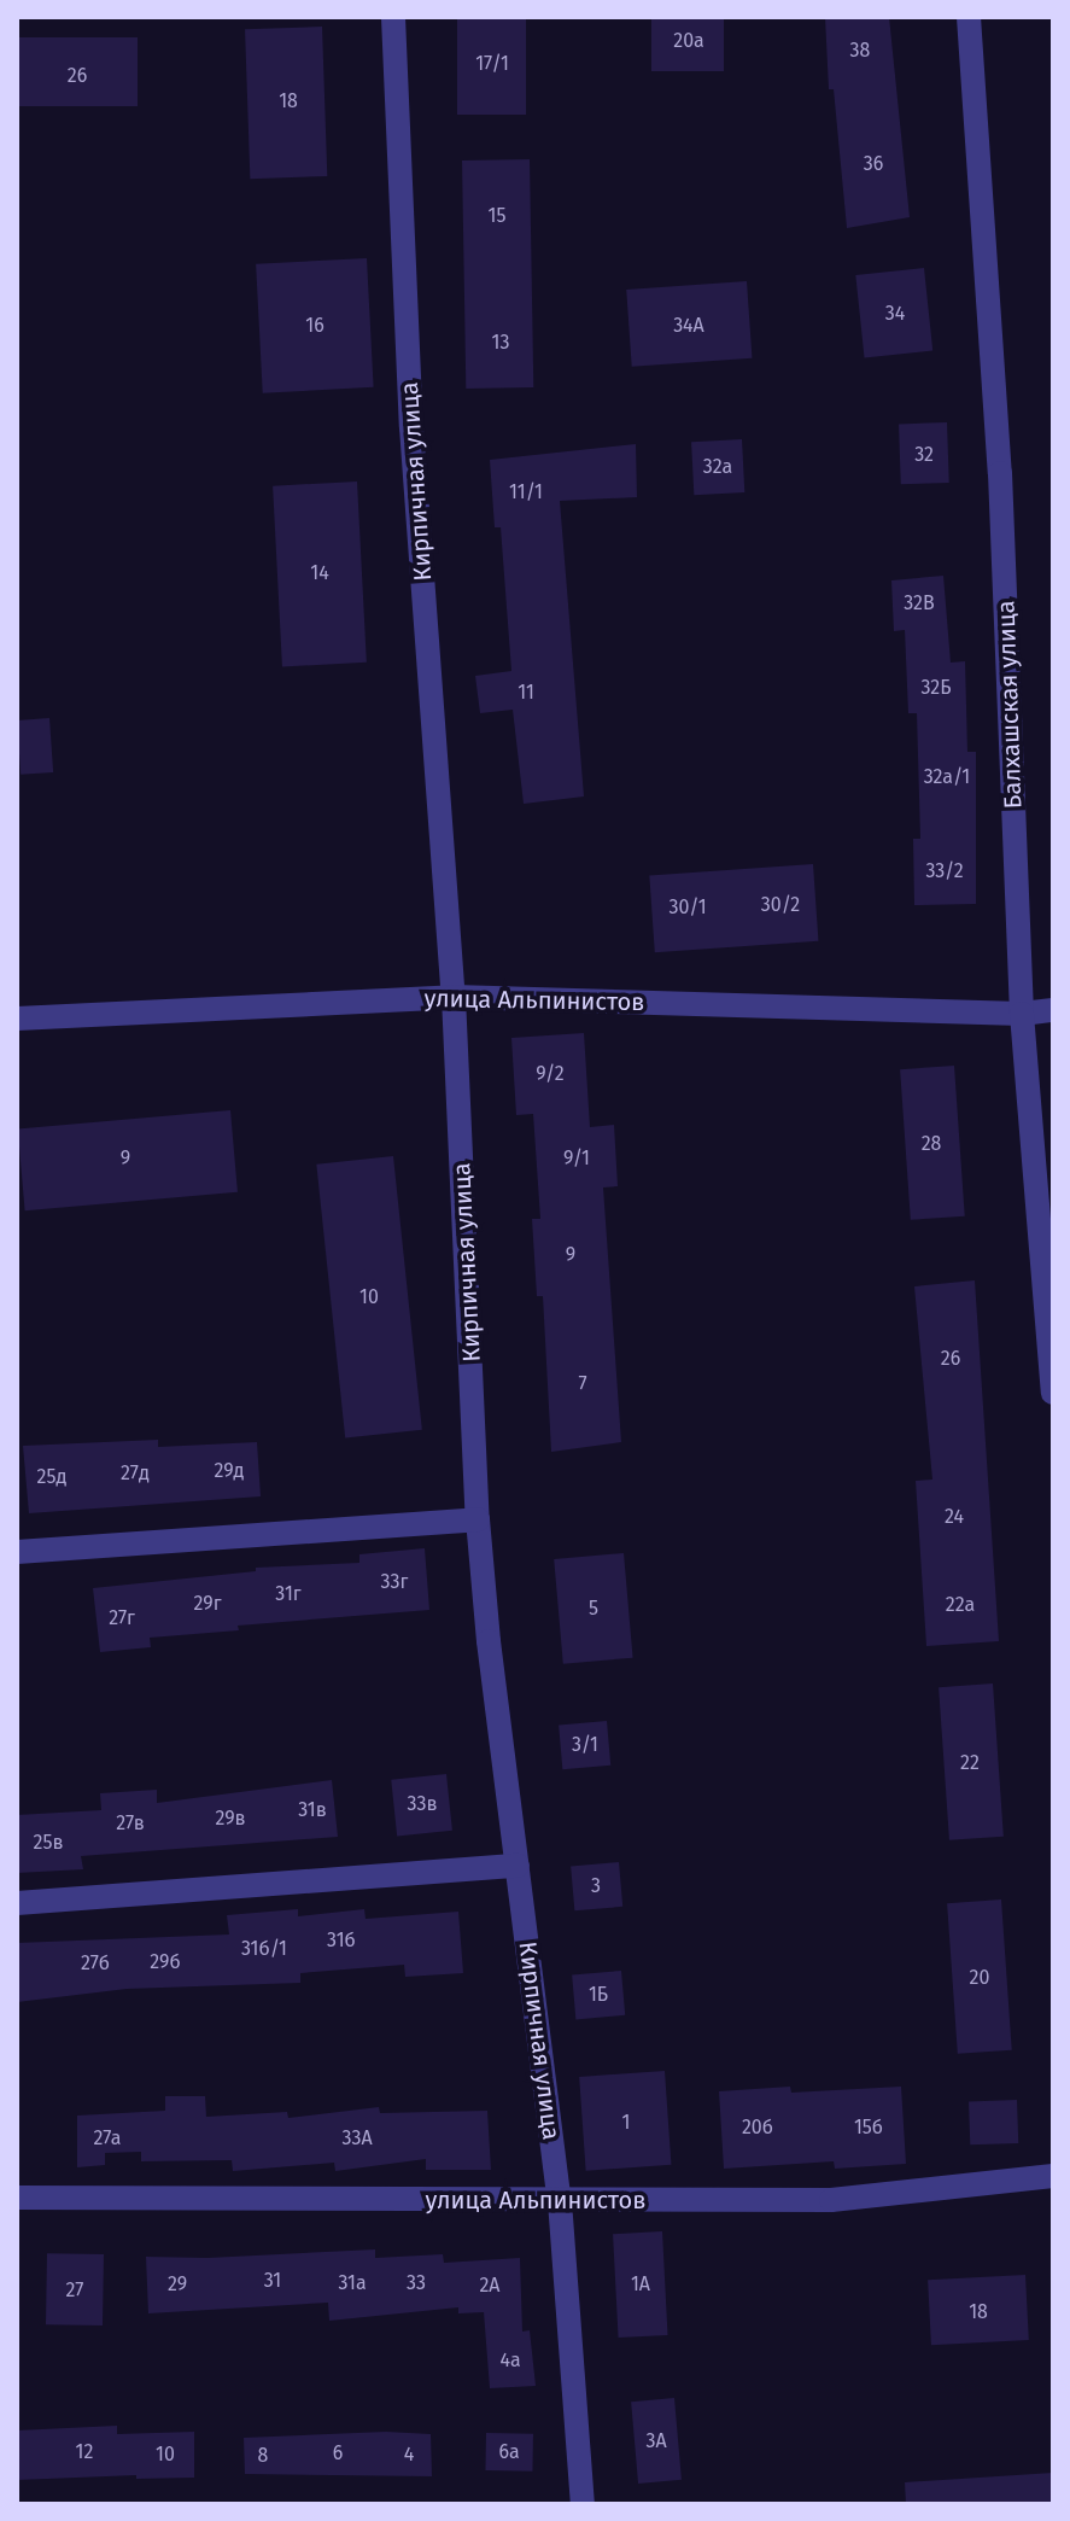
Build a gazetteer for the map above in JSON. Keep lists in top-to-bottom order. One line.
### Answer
{"streets":{"street":["Кирпичная улица","Балхашская улица","улица Альпинистов"]},"crossings":[["Кирпичная улица","улица Альпинистов"],["Балхашская улица","улица Альпинистов"]],"house_numbers":["20а","38","17/1","26","18","36","15","34","16","34А","13","32","32а","11/1","14","32В","32Б","11","32а/1","33/2","30/2","30/1","9/2","28","9","9/1","9","10","26","7","29д","27д","25д","24","33г","31г","29г","22а","5","27г","3/1","22","33в","31в","29в","27в","25в","3","31б","31б/1","29б","27б","20","1Б","1","20б","15б","27а","33А","31","31а","33","29","1А","2А","27","18","4а","3А","12","6а","6","10","4","8"]}
